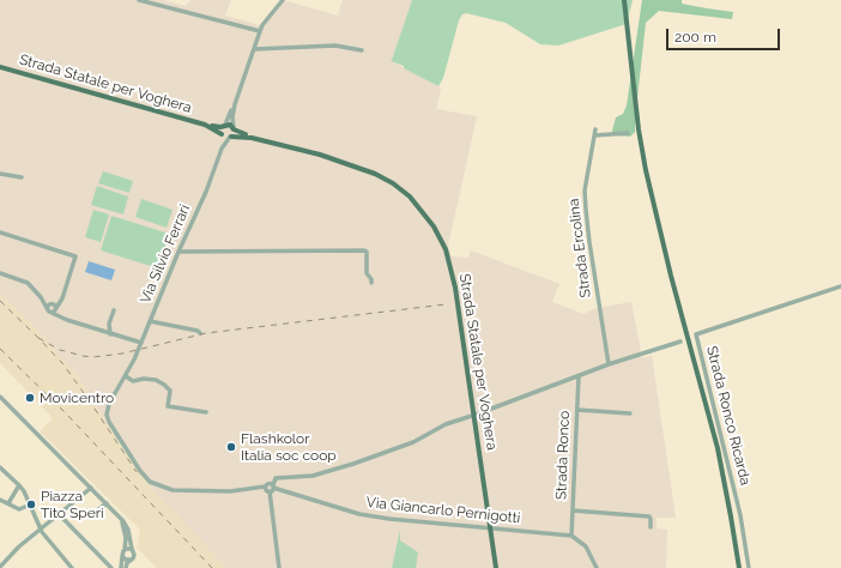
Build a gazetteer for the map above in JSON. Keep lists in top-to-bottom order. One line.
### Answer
{"streets":{"main road":["Strada Statale per Voghera"],"street":["Strada Ercolina","Via Silvio Ferrari","Strada Ronco Ricarda","Strada Ronco","Via Giancarlo Pernigotti"]},"crossings":[["Strada Statale per Voghera","Via Silvio Ferrari"],["Strada Statale per Voghera","Via Giancarlo Pernigotti"],["Strada Ronco","Via Giancarlo Pernigotti"]],"places":["Movicentro","Flashkolor Italia soc coop","Piazza Tito Speri"],"scale_bar":"200 m"}
